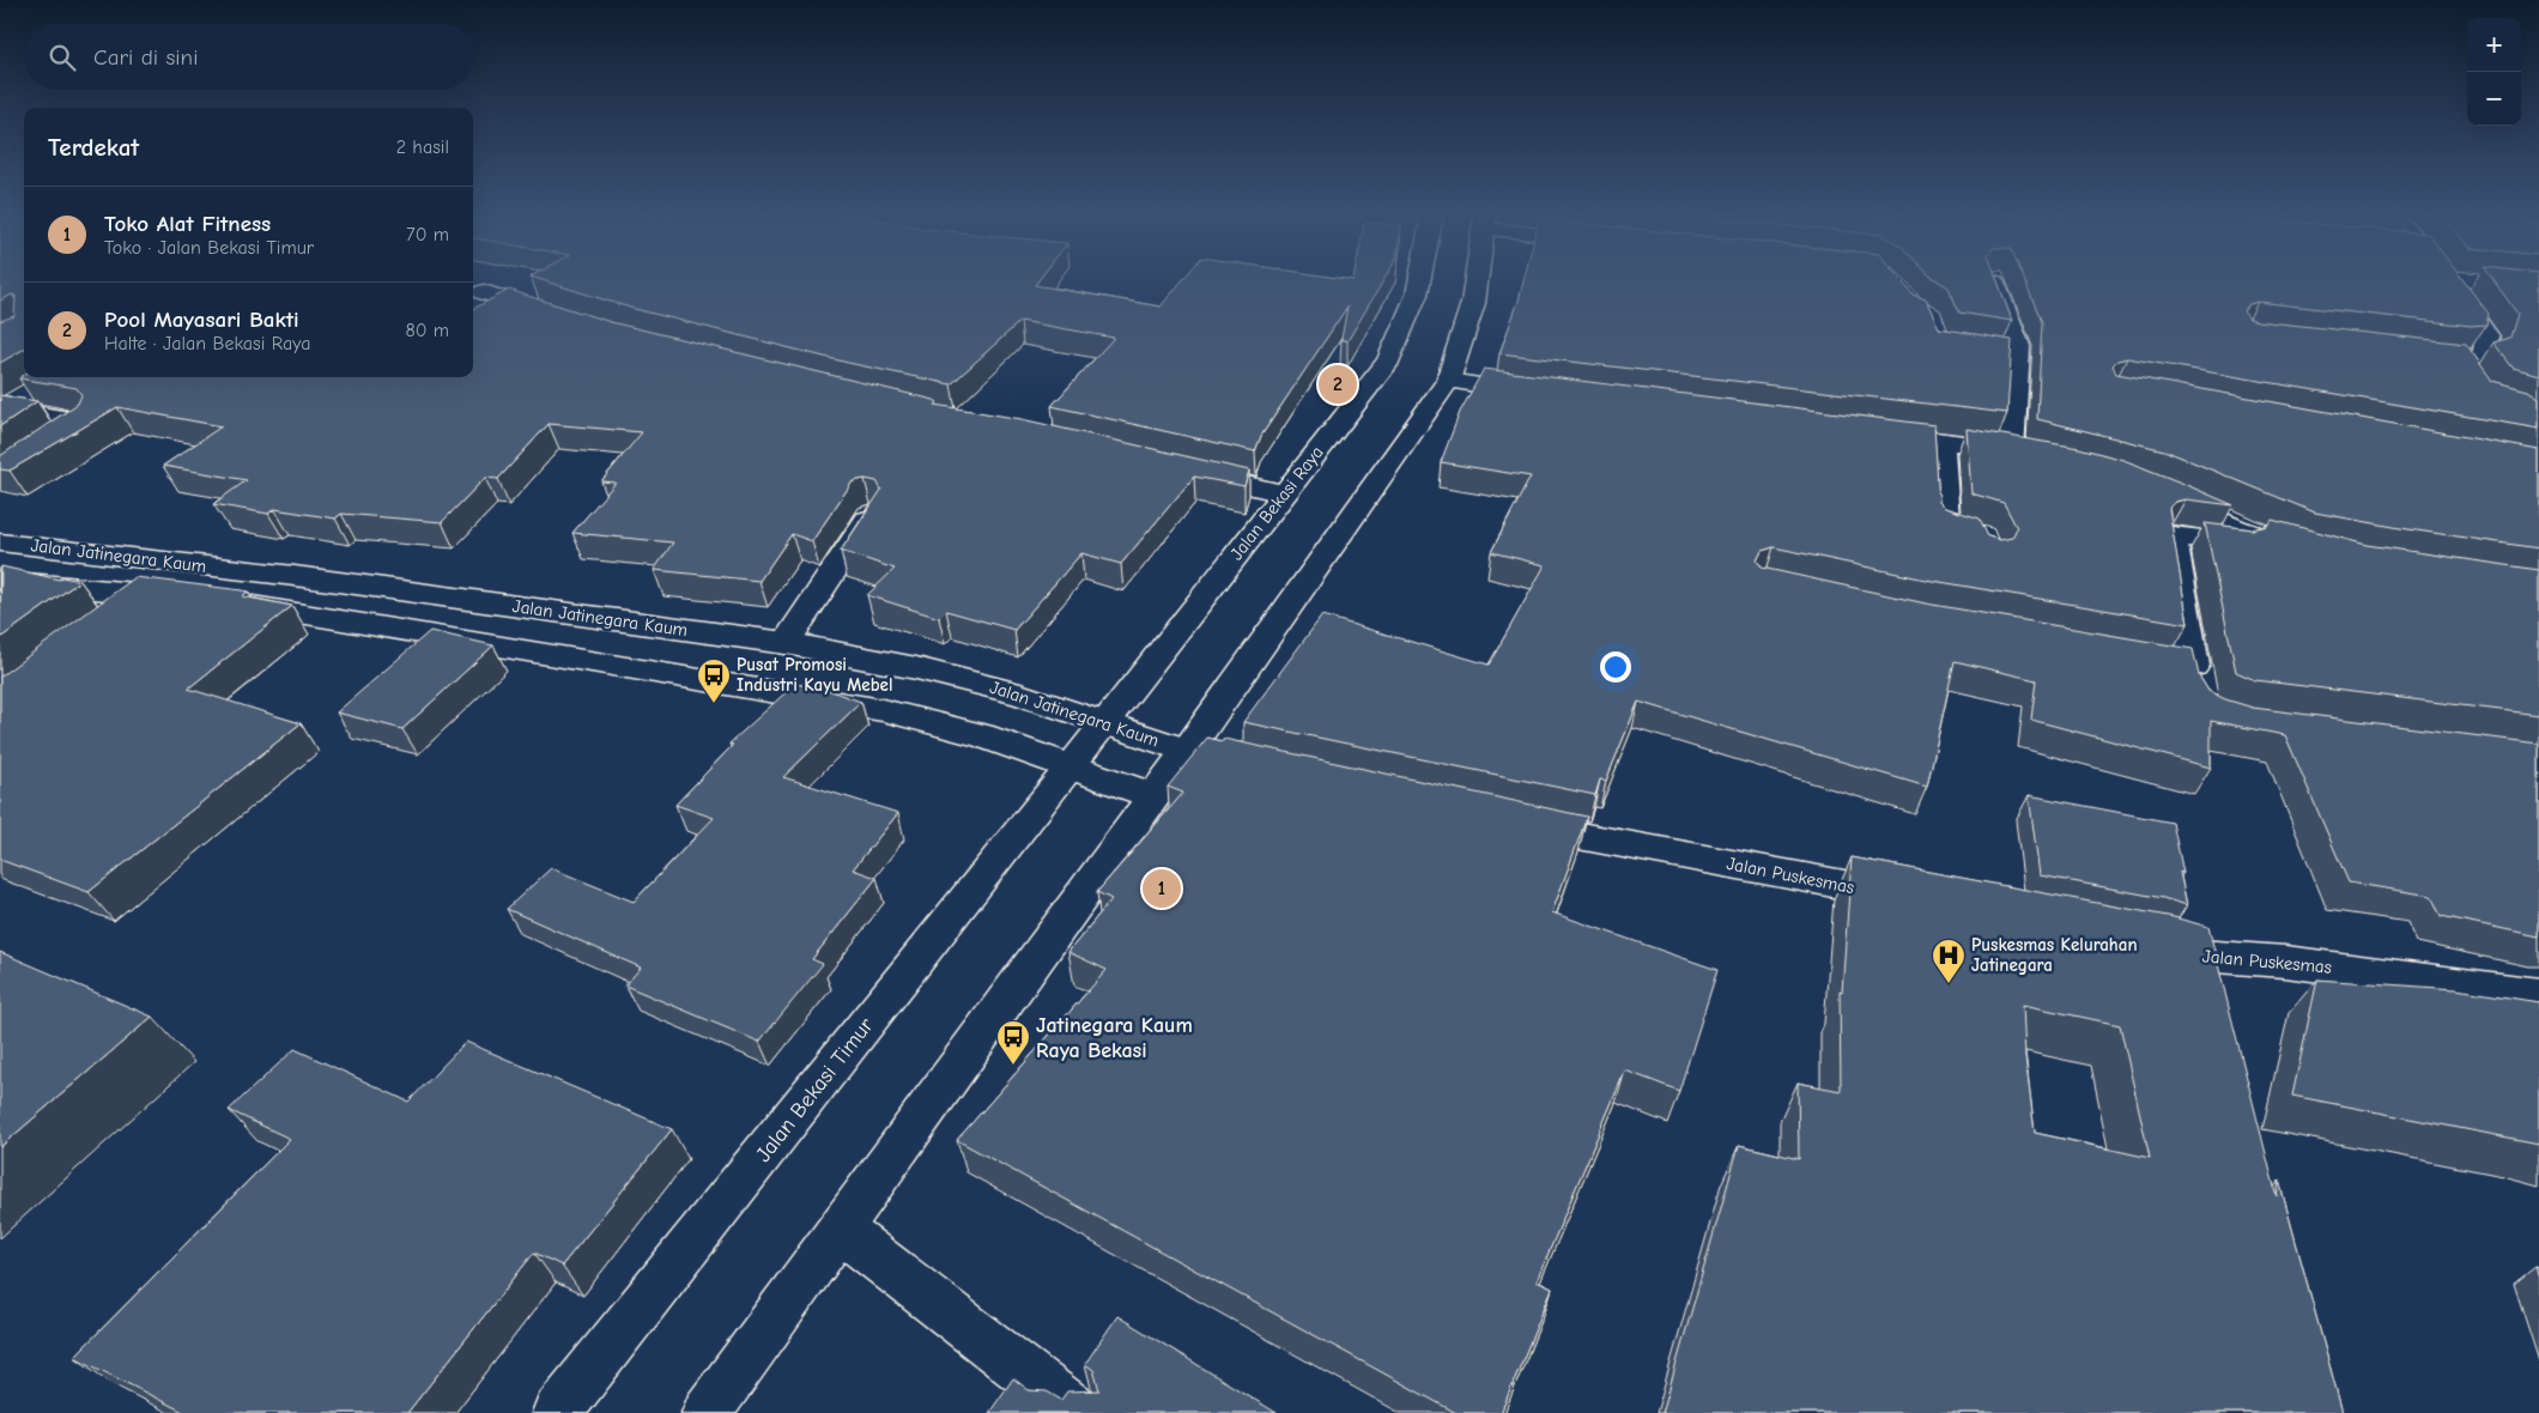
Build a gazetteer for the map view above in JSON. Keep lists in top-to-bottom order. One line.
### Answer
{"streets":{"street":["Jalan Bekasi Raya","Jalan Jatinegara Kaum","Jalan Puskesmas","Jalan Bekasi Timur"]},"crossings":[["Jalan Bekasi Raya","Jalan Jatinegara Kaum"],["Jalan Bekasi Raya","Jalan Bekasi Timur"]],"places":{"bus stop":["Pusat Promosi Industri Kayu Mebel","Jatinegara Kaum Raya Bekasi"],"hospital":["Puskesmas Kelurahan Jatinegara"]},"page":{"map_buttons":["+","−"],"search":"Cari di sini","heading":["Terdekat","2 hasil"],"list":[{"mark":"1","name":"Toko Alat Fitness","note":"Toko · Jalan Bekasi Timur","value":"70 m"},{"mark":"2","name":"Pool Mayasari Bakti","note":"Halte · Jalan Bekasi Raya","value":"80 m"}],"pins":["2","1"]}}
